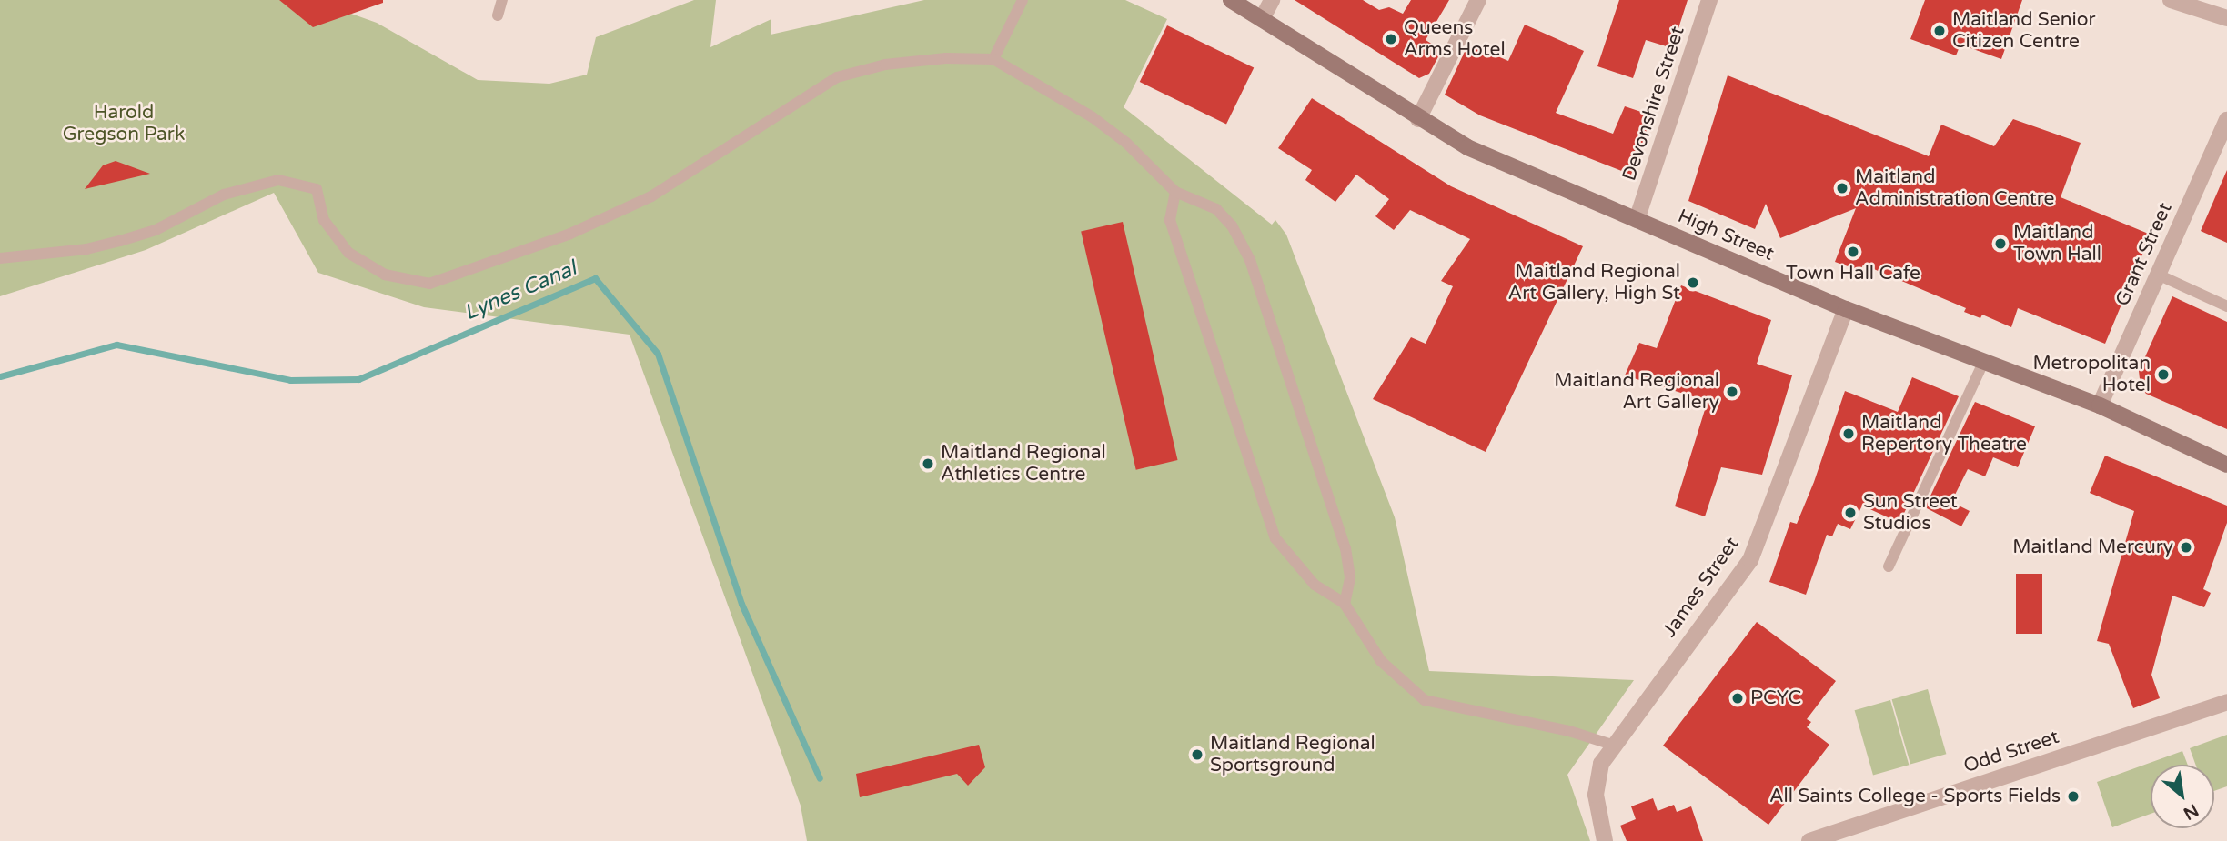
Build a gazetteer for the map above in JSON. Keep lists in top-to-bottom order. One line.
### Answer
{"streets":{"main road":["High Street"],"street":["Devonshire Street","Grant Street","James Street","Odd Street"]},"crossings":[["Devonshire Street","High Street"],["High Street","Grant Street"],["High Street","James Street"]],"water":["Lynes Canal"],"parks":["Harold Gregson Park"],"places":["Maitland Senior Citizen Centre","Queens Arms Hotel","Maitland Administration Centre","Maitland Town Hall","Town Hall Cafe","Maitland Regional Art Gallery, High St","Metropolitan Hotel","Maitland Regional Art Gallery","Maitland Repertory Theatre","Maitland Regional Athletics Centre","Sun Street Studios","Maitland Mercury","PCYC","Maitland Regional Sportsground","All Saints College - Sports Fields"],"north":"bottom right"}
